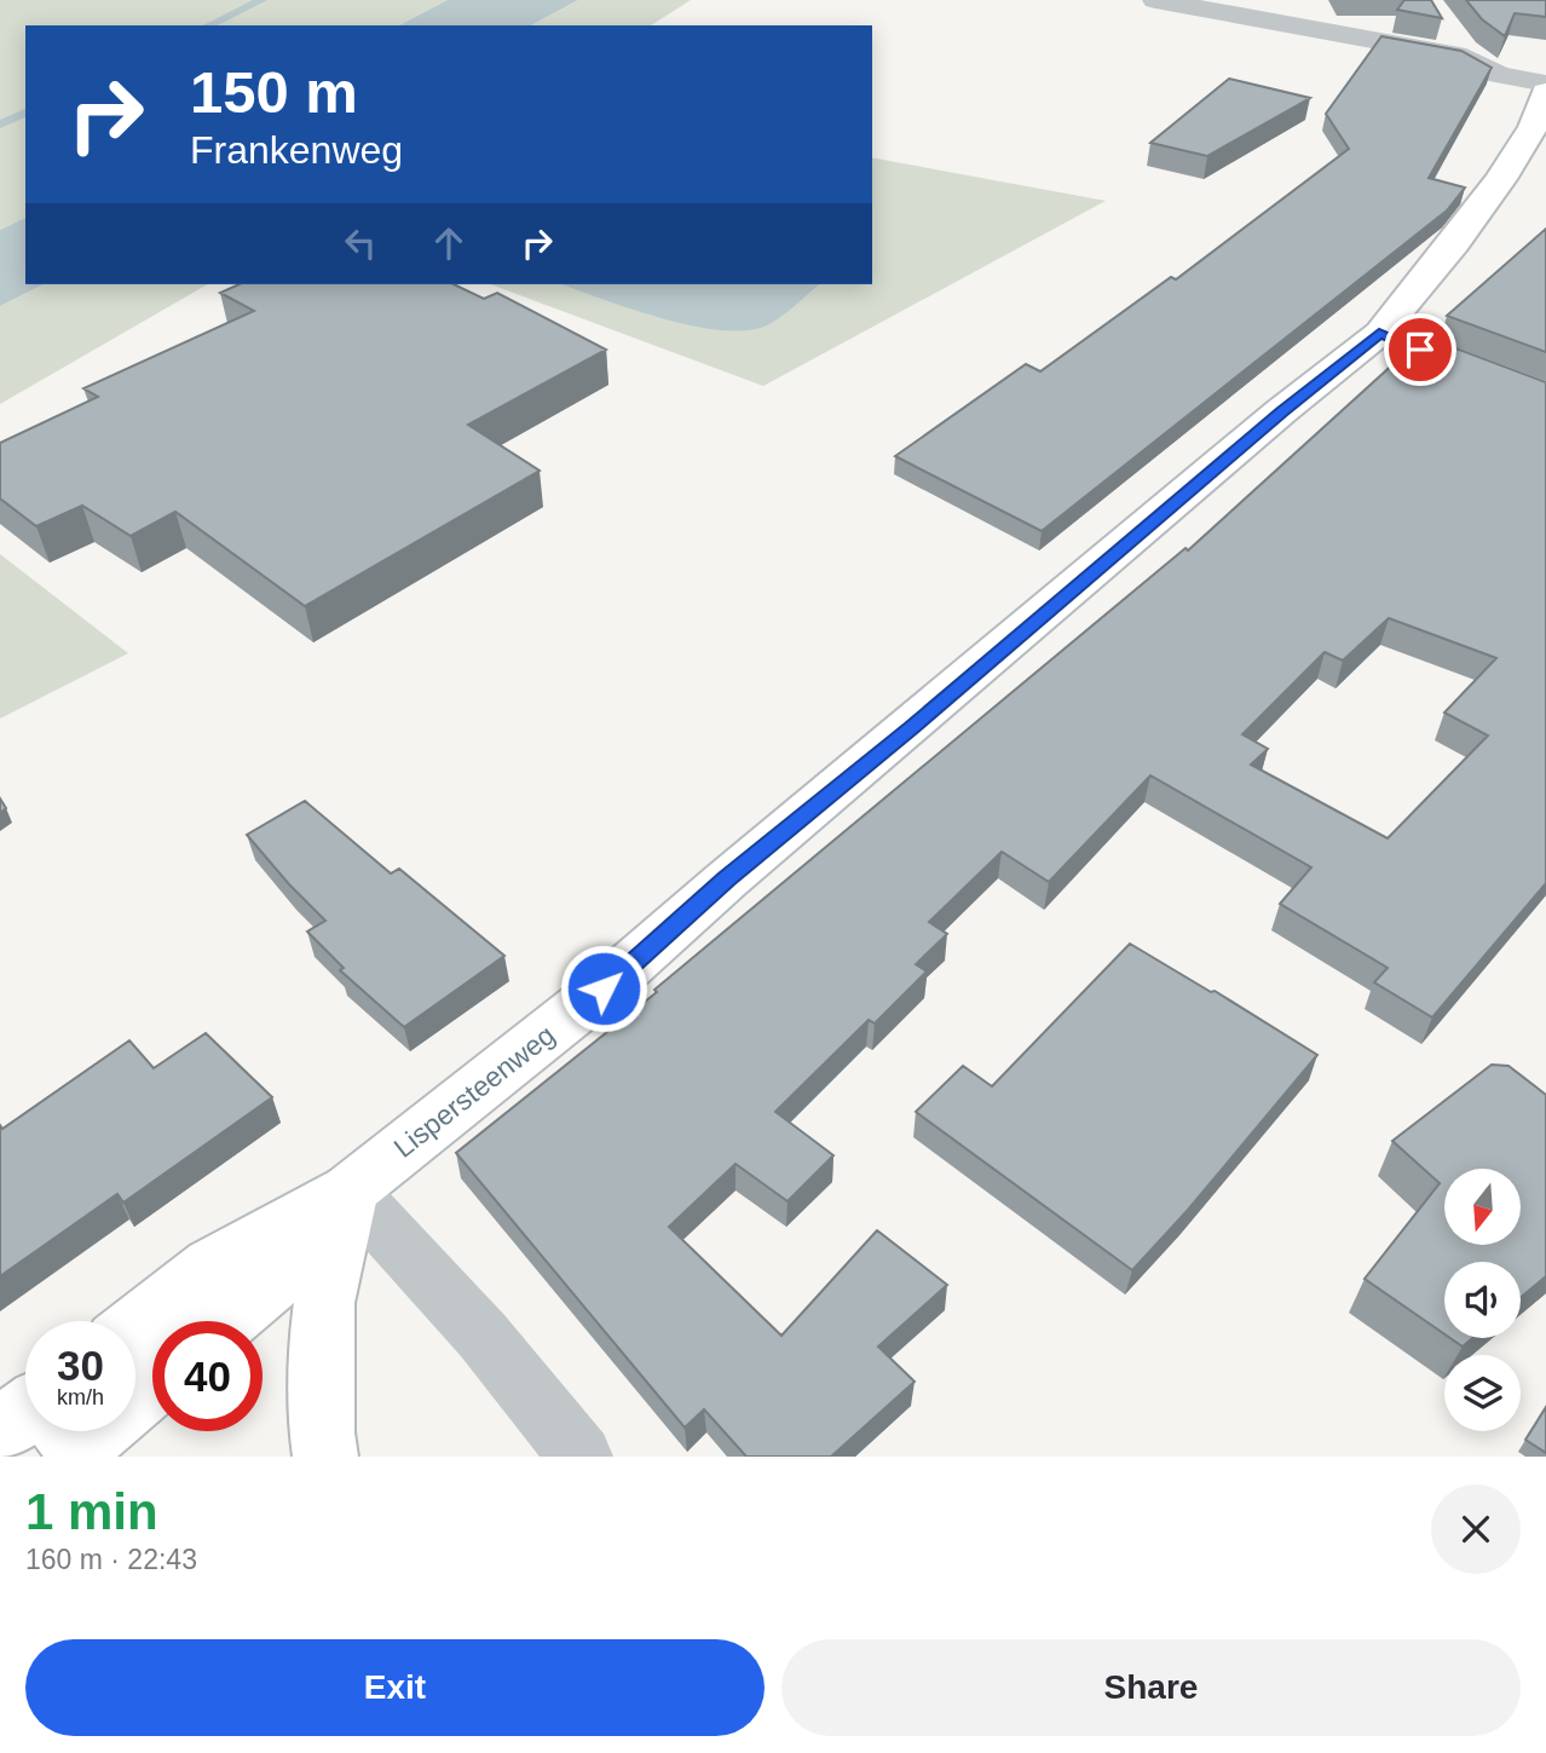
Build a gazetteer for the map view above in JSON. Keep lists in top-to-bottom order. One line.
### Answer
{"streets":{"main road":["Lispersteenweg"]},"north":"bottom","page":{"turn":["150 m","Frankenweg"],"speed":"30 km/h","limit":"40","heading":["1 min","160 m · 22:43"],"buttons":["Exit","Share"]}}
